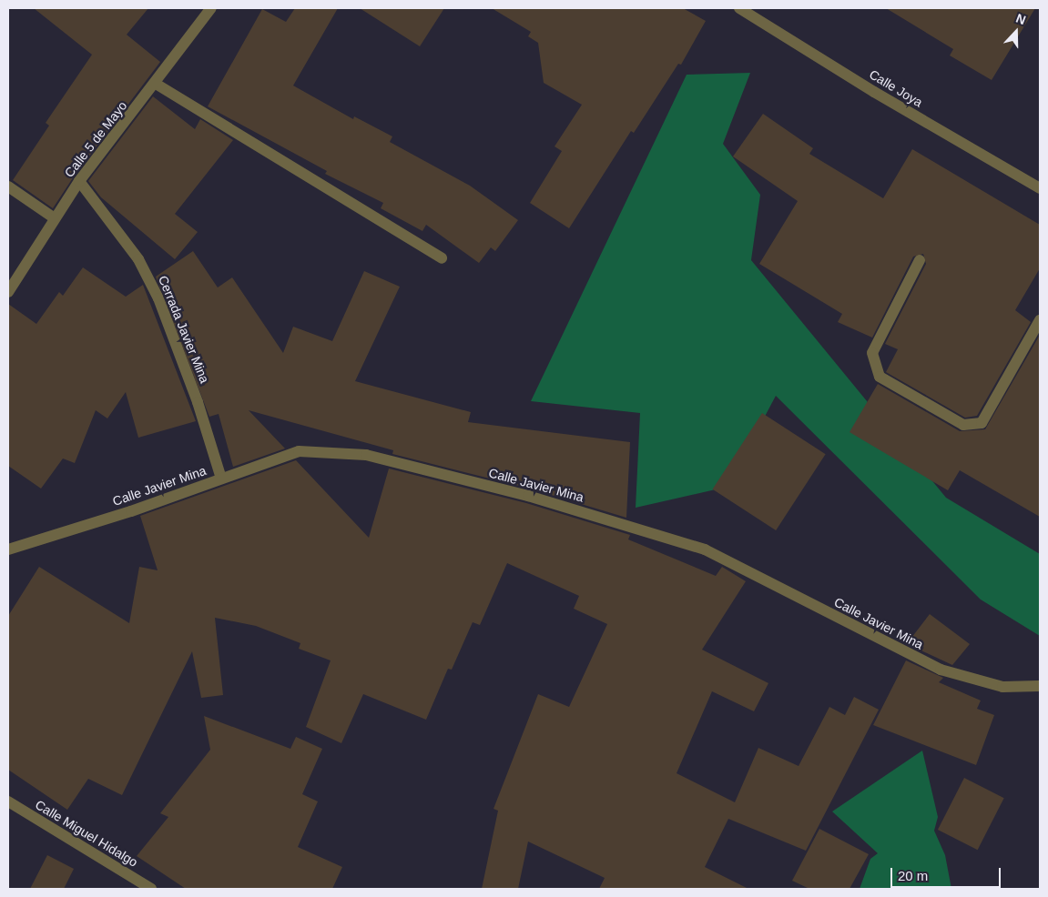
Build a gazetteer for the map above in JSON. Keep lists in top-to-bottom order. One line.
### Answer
{"streets":{"street":["Calle Joya","Calle 5 de Mayo","Cerrada Javier Mina","Calle Javier Mina","Calle Miguel Hidalgo"]},"crossings":[["Calle 5 de Mayo","Cerrada Javier Mina"],["Cerrada Javier Mina","Calle Javier Mina"]],"scale_bar":"20 m","north":"top"}
